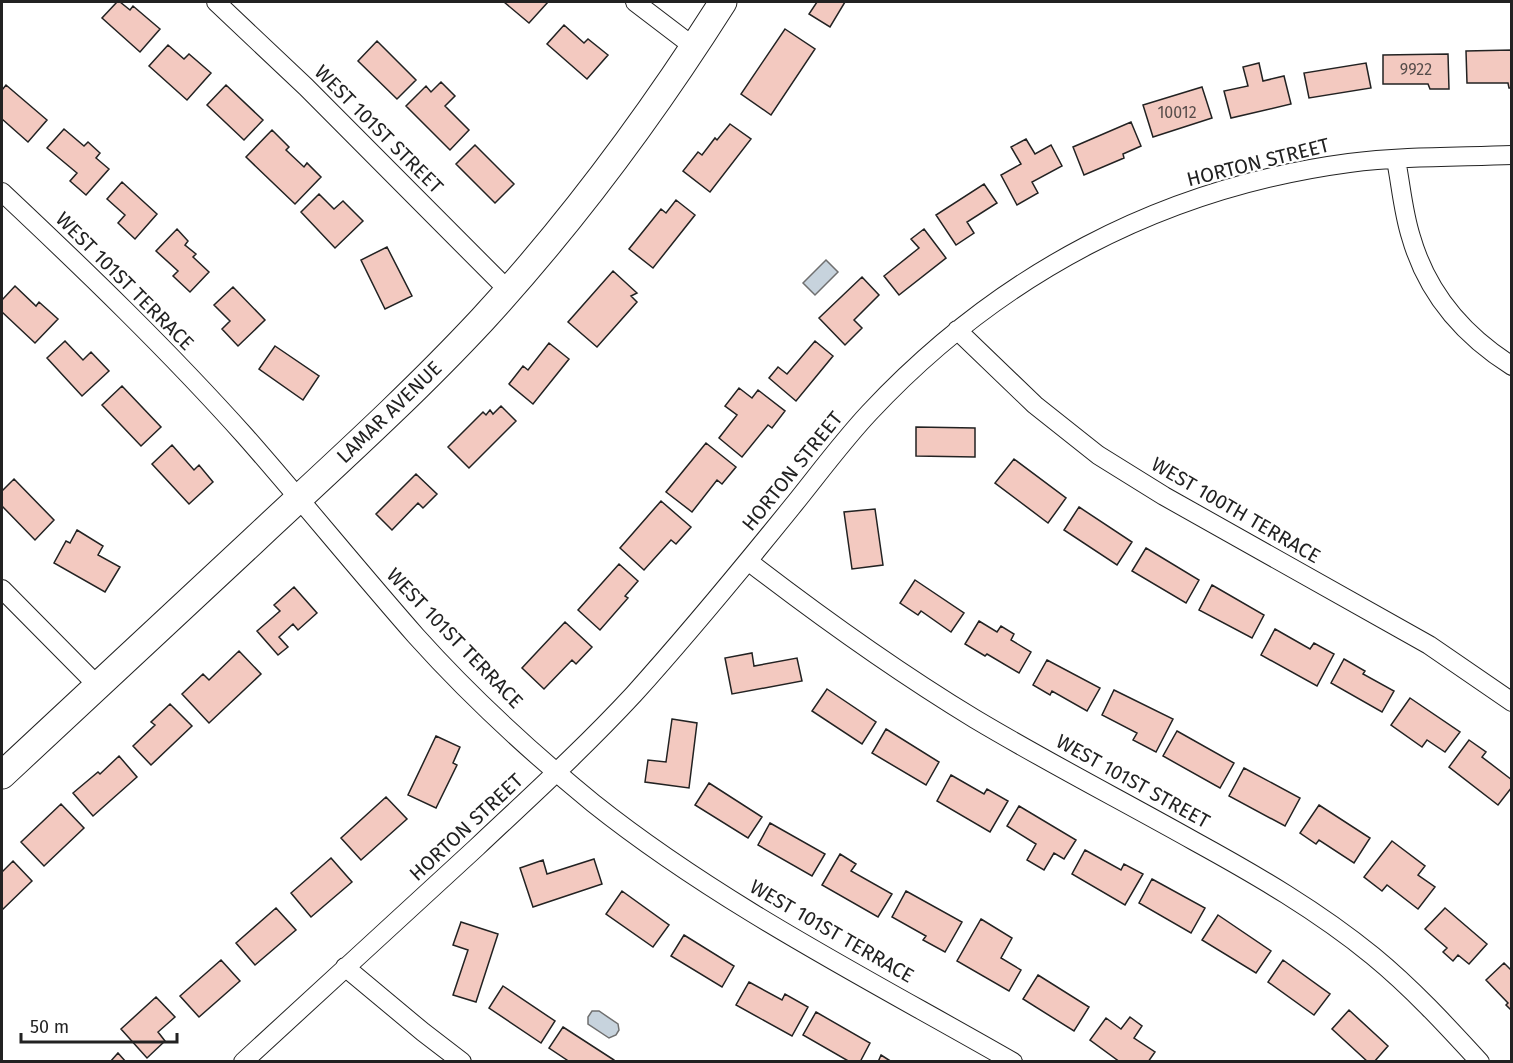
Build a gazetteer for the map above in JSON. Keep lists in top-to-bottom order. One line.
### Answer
{"streets":{"street":["WEST 101ST STREET","HORTON STREET","WEST 101ST TERRACE","LAMAR AVENUE","WEST 100TH TERRACE"]},"crossings":[["WEST 101ST STREET","HORTON STREET"],["WEST 101ST STREET","LAMAR AVENUE"],["HORTON STREET","WEST 101ST TERRACE"],["HORTON STREET","WEST 100TH TERRACE"],["WEST 101ST TERRACE","LAMAR AVENUE"]],"house_numbers":["9922","10012"],"scale_bar":"50 m"}
